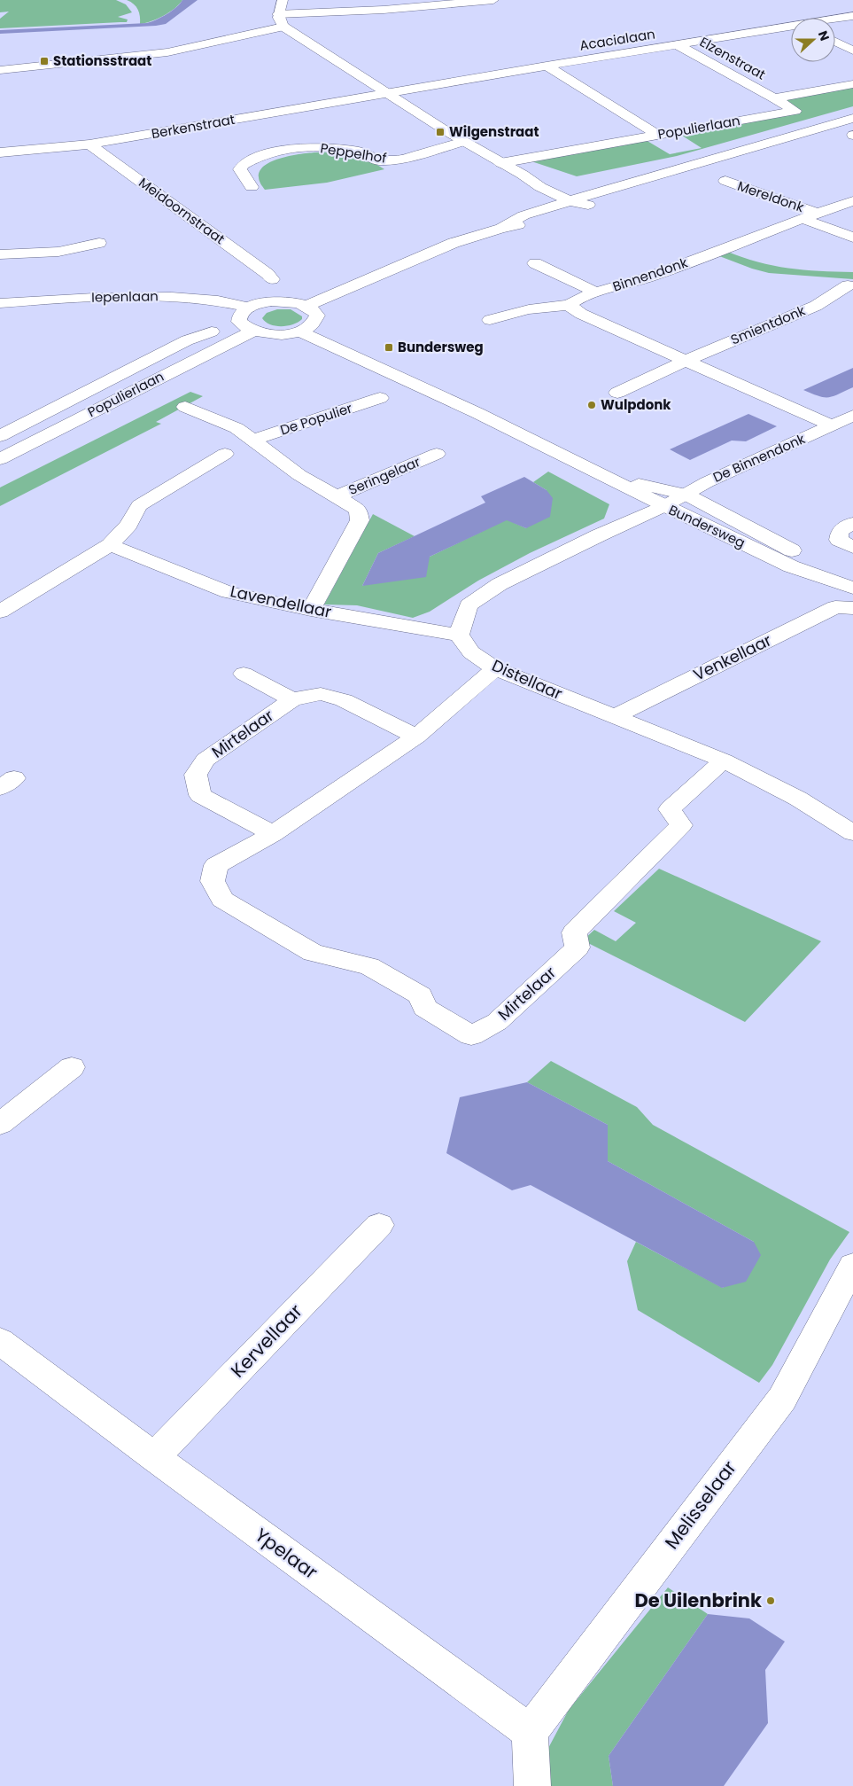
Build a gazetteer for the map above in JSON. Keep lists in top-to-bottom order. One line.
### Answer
{"streets":{"street":["Acacialaan","Elzenstraat","Berkenstraat","Populierlaan","Peppelhof","Mereldonk","Meidoornstraat","Binnendonk","Iepenlaan","Smientdonk","De Populier","De Binnendonk","Seringelaar","Bundersweg","Lavendellaar","Venkellaar","Distellaar","Mirtelaar","Kervellaar","Melisselaar","Ypelaar"]},"crossings":[["Acacialaan","Elzenstraat"],["Acacialaan","Berkenstraat"],["Elzenstraat","Populierlaan"],["Berkenstraat","Meidoornstraat"],["Mereldonk","Binnendonk"],["Smientdonk","De Binnendonk"],["De Populier","Seringelaar"],["De Binnendonk","Bundersweg"],["Seringelaar","Lavendellaar"],["Lavendellaar","Distellaar"],["Venkellaar","Distellaar"],["Distellaar","Mirtelaar"],["Kervellaar","Ypelaar"],["Melisselaar","Ypelaar"]],"places":{"transit":["Stationsstraat","Wilgenstraat","Bundersweg"],"other":["Wulpdonk","De Uilenbrink"]},"north":"right"}
